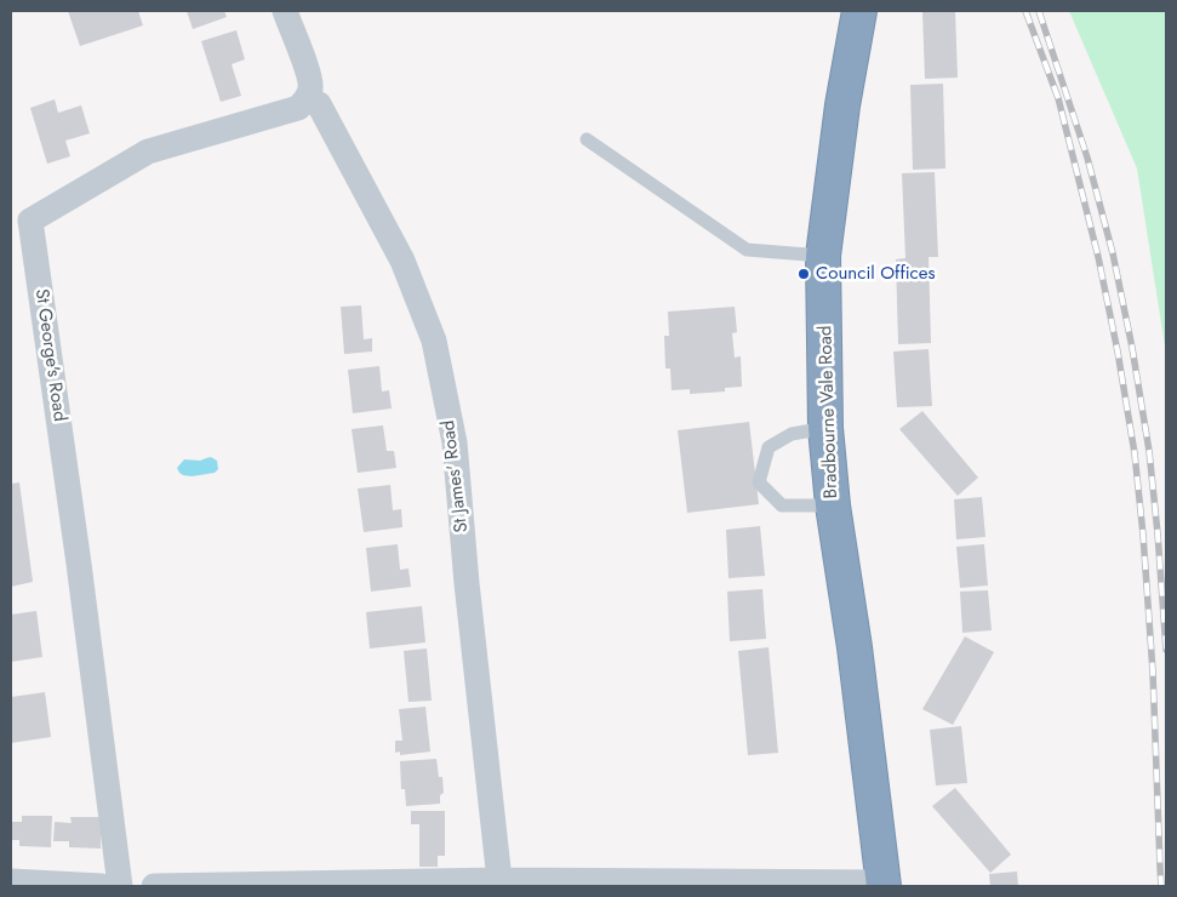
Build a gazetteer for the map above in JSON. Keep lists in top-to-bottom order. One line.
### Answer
{"streets":{"highway":["Bradbourne Vale Road"],"street":["St George's Road","St James' Road"]},"crossings":[["St George's Road","St James' Road"]],"places":["Council Offices"]}
